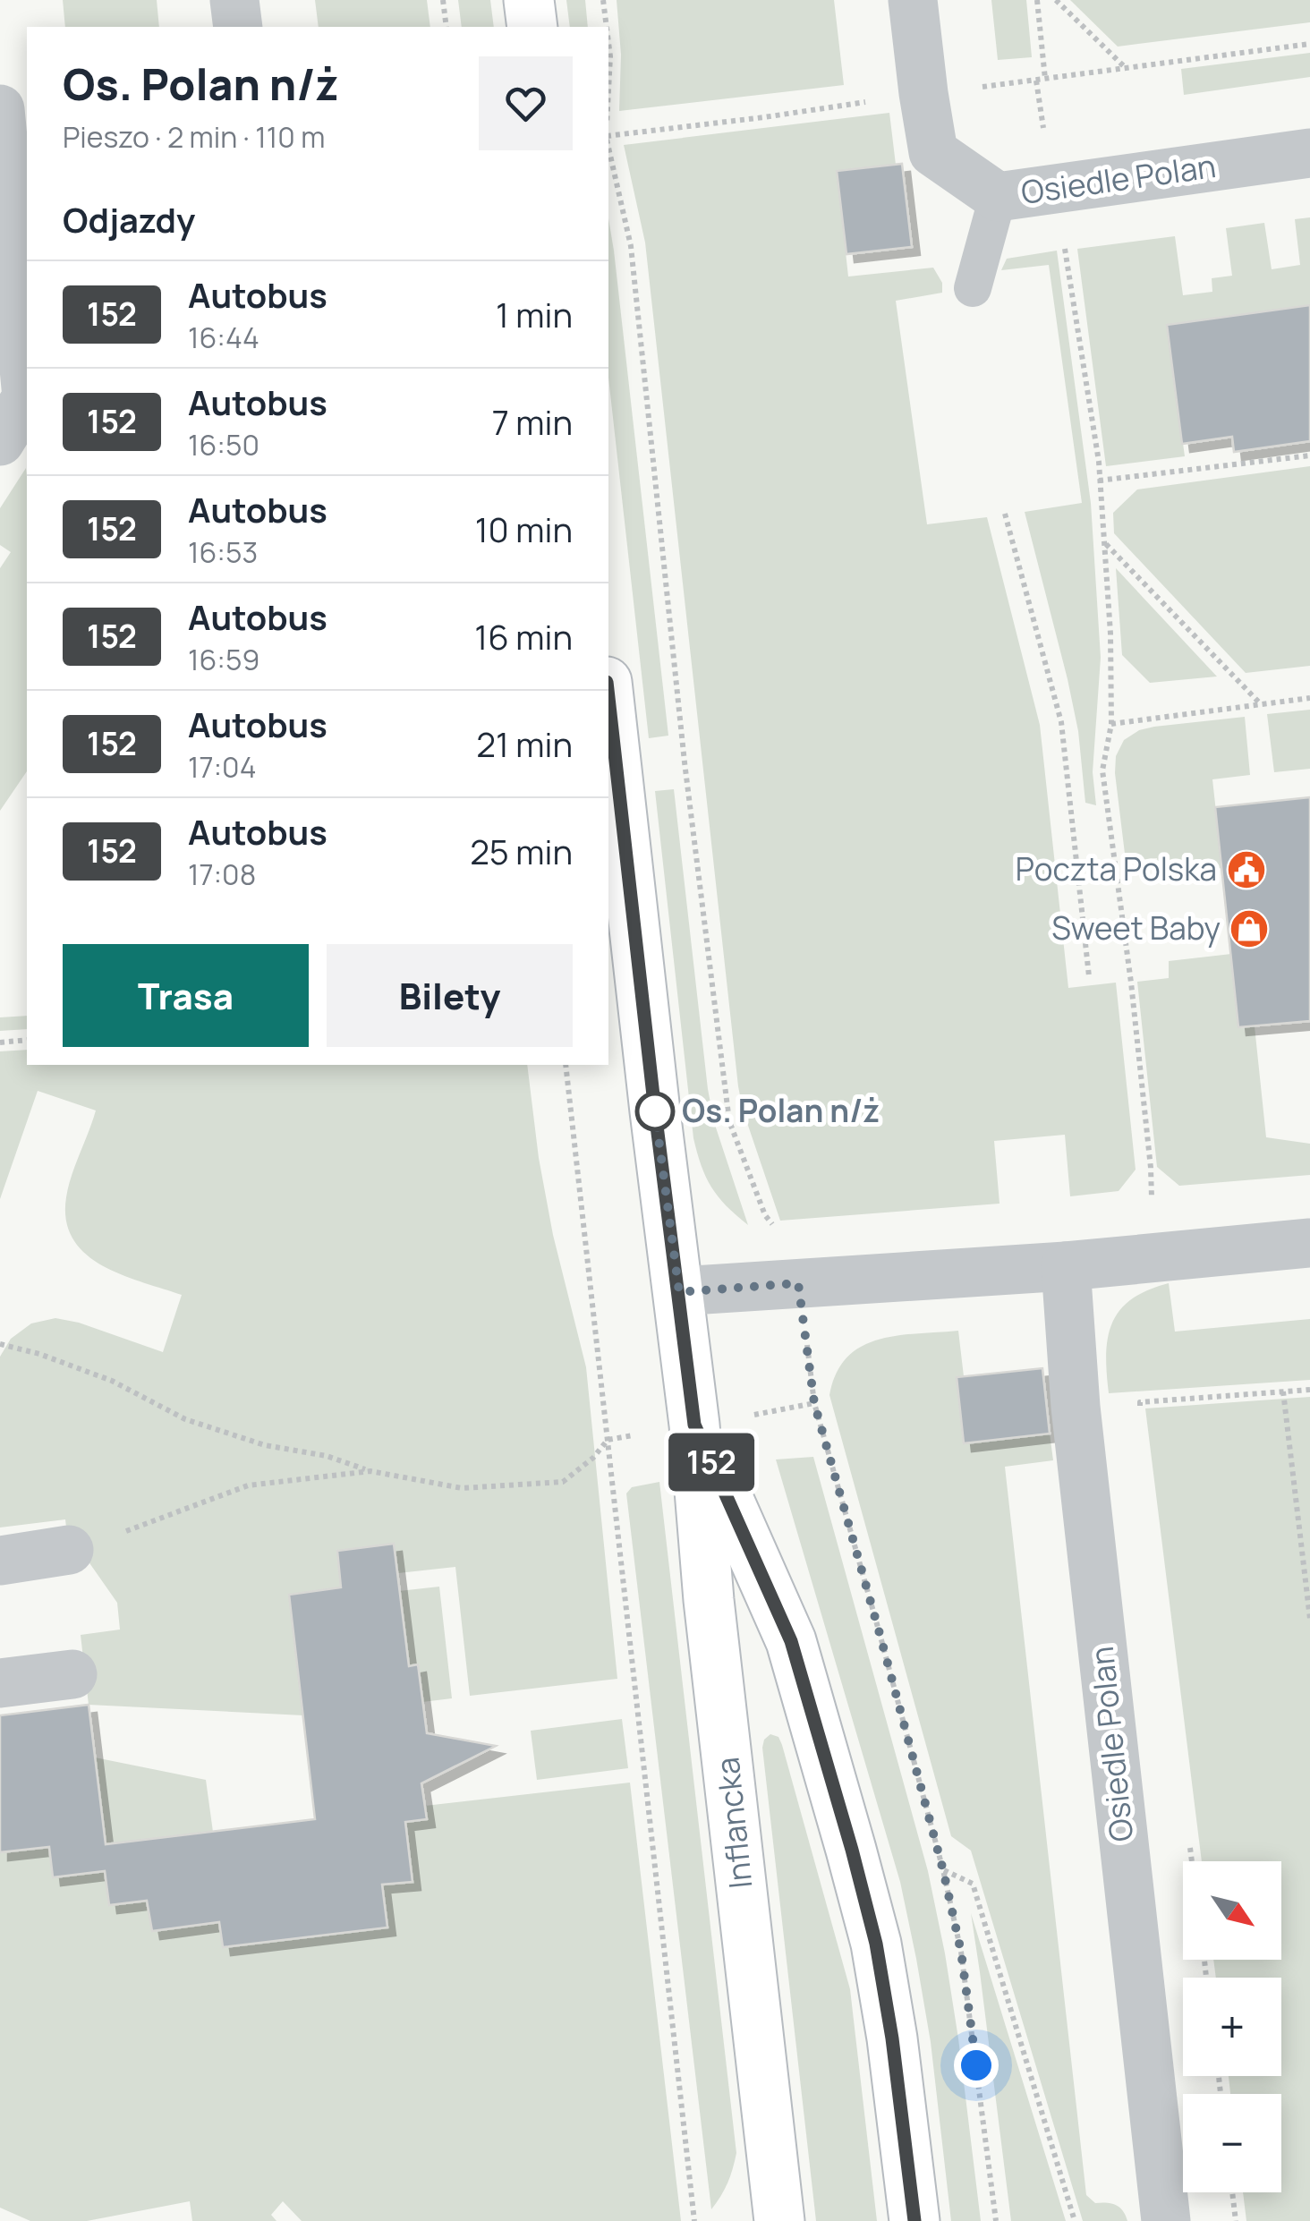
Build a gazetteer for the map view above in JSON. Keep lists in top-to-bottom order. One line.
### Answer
{"streets":{"street":["Osiedle Polan","Inflancka"]},"places":{"public building":["Poczta Polska"],"shop":["Sweet Baby"],"other":["Os. Polan n/ż"]},"lines":["bus line 152"],"north":"bottom right","page":{"on_map":"152","heading":[["Os. Polan n/ż","Pieszo · 2 min · 110 m"],"Odjazdy"],"list":[{"mark":"152","name":"Autobus","note":"16:44","value":"1 min"},{"mark":"152","name":"Autobus","note":"16:50","value":"7 min"},{"mark":"152","name":"Autobus","note":"16:53","value":"10 min"},{"mark":"152","name":"Autobus","note":"16:59","value":"16 min"},{"mark":"152","name":"Autobus","note":"17:04","value":"21 min"},{"mark":"152","name":"Autobus","note":"17:08","value":"25 min"}],"buttons":["Trasa","Bilety"],"map_buttons":["+","−"]}}
